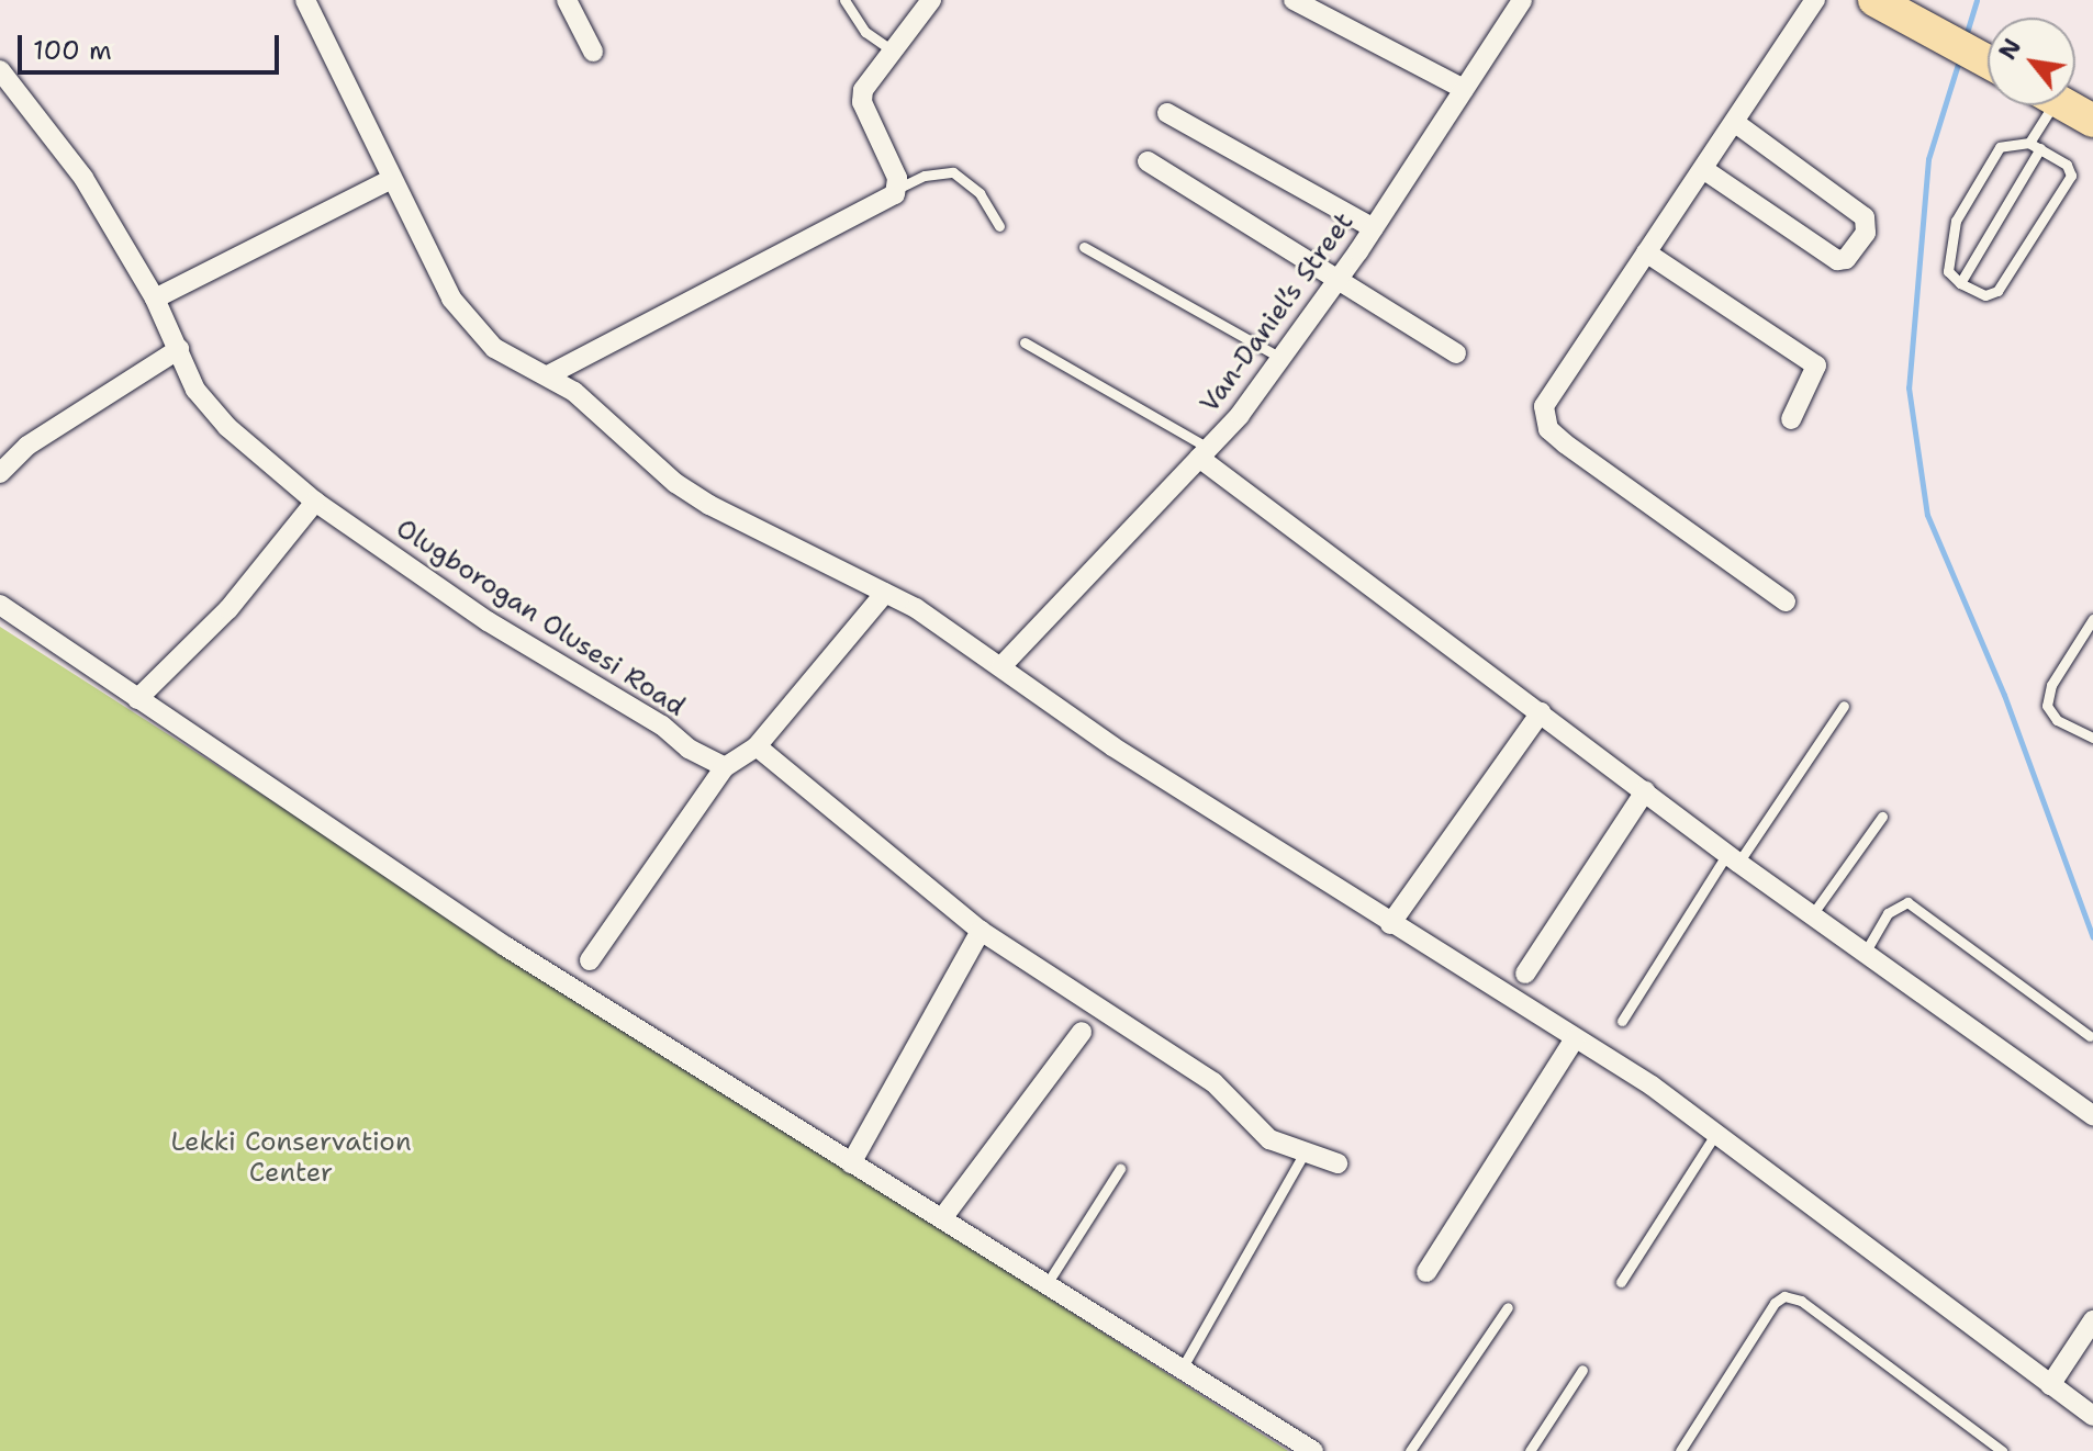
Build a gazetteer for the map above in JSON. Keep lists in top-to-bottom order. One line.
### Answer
{"streets":{"street":["Van-Daniel’s Street","Olugborogan Olusesi Road"]},"parks":["Lekki Conservation Center"],"scale_bar":"100 m","north":"top left"}
